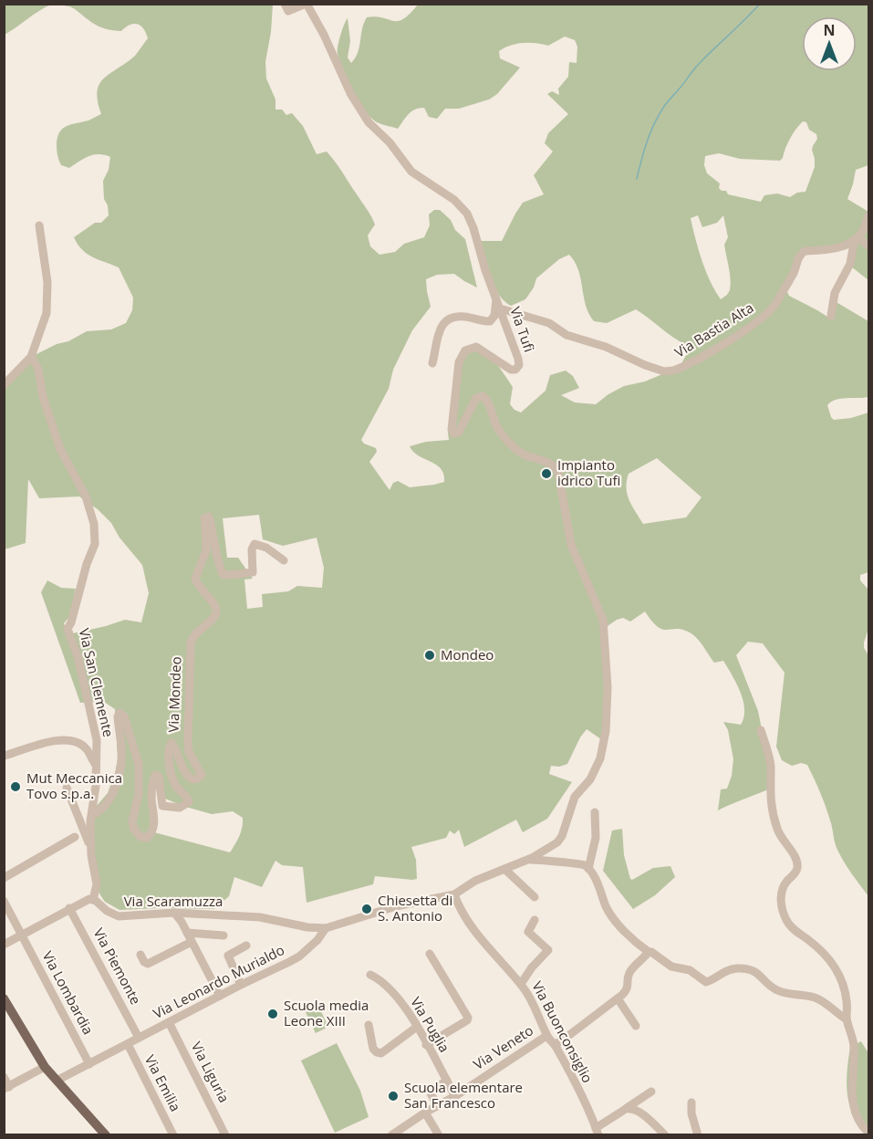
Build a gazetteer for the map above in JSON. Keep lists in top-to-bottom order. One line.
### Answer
{"streets":{"street":["Via Tufi","Via Bastia Alta","Via San Clemente","Via Mondeo","Via Scaramuzza","Via Piemonte","Via Leonardo Murialdo","Via Lombardia","Via Puglia","Via Buonconsiglio","Via Veneto","Via Liguria","Via Emilia"]},"crossings":[["Via Tufi","Via Bastia Alta"],["Via San Clemente","Via Mondeo"],["Via San Clemente","Via Scaramuzza"],["Via Scaramuzza","Via Leonardo Murialdo"],["Via Piemonte","Via Leonardo Murialdo"],["Via Leonardo Murialdo","Via Lombardia"],["Via Leonardo Murialdo","Via Liguria"],["Via Leonardo Murialdo","Via Emilia"],["Via Puglia","Via Veneto"],["Via Buonconsiglio","Via Veneto"]],"places":["Impianto idrico Tufi","Mondeo","Mut Meccanica Tovo s.p.a.","Chiesetta di S. Antonio","Scuola media Leone XIII","Scuola elementare San Francesco"],"north":"top"}
